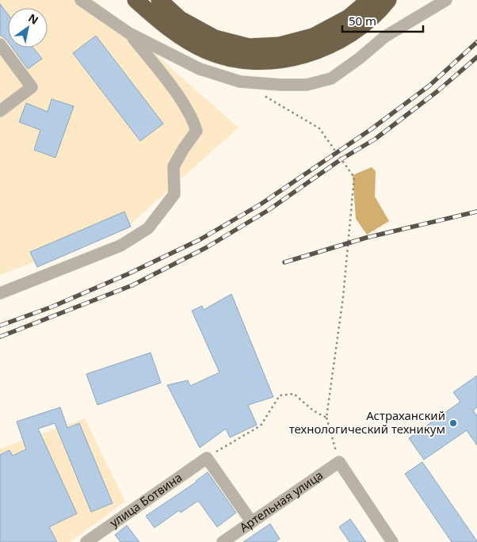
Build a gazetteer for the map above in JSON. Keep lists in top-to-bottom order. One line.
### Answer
{"streets":{"street":["улица Ботвина","Артельная улица"]},"places":["Астраханский технологический техникум"],"scale_bar":"50 m","north":"top right"}
